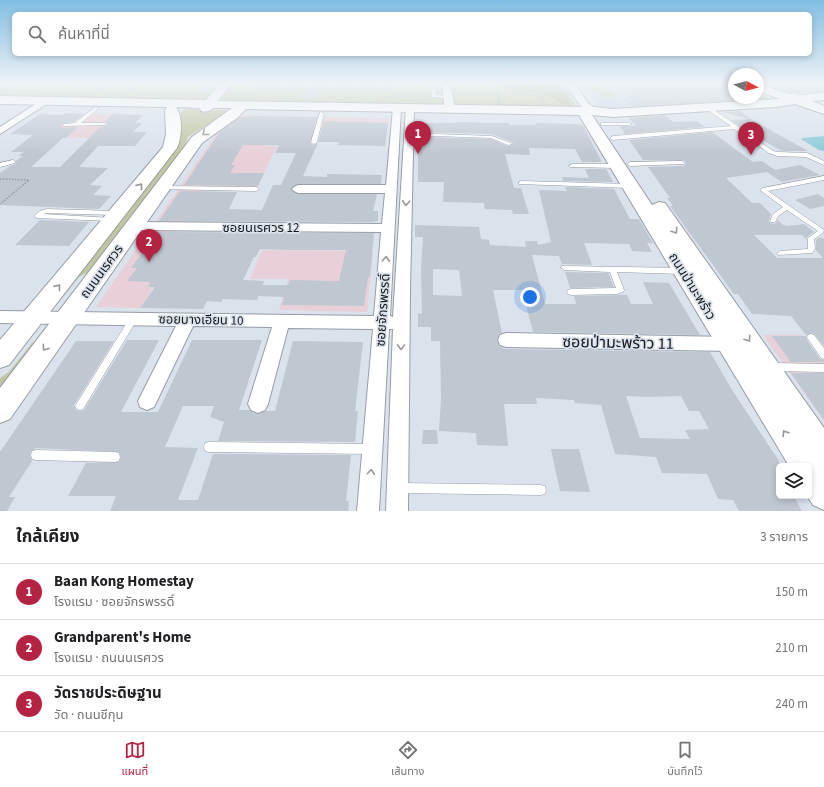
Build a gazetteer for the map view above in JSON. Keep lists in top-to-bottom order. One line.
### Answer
{"streets":{"main road":["ถนนนเรศวร","ถนนป่ามะพร้าว"],"street":["ซอยนเรศวร 12","ซอยจักรพรรดิ์","ซอยบางเอียน 10","ซอยป่ามะพร้าว 11"]},"crossings":[["ซอยนเรศวร 12","ถนนนเรศวร"],["ซอยนเรศวร 12","ซอยจักรพรรดิ์"],["ถนนนเรศวร","ซอยบางเอียน 10"],["ถนนป่ามะพร้าว","ซอยป่ามะพร้าว 11"],["ซอยจักรพรรดิ์","ซอยบางเอียน 10"]],"north":"right","page":{"search":"ค้นหาที่นี่","pins":["1","3","2"],"heading":["ใกล้เคียง","3 รายการ"],"list":[{"mark":"1","name":"Baan Kong Homestay","note":"โรงแรม · ซอยจักรพรรดิ์","value":"150 m"},{"mark":"2","name":"Grandparent's Home","note":"โรงแรม · ถนนนเรศวร","value":"210 m"},{"mark":"3","name":"วัดราชประดิษฐาน","note":"วัด · ถนนชีกุน","value":"240 m"}],"nav":["แผนที่","เส้นทาง","บันทึกไว้"]}}
